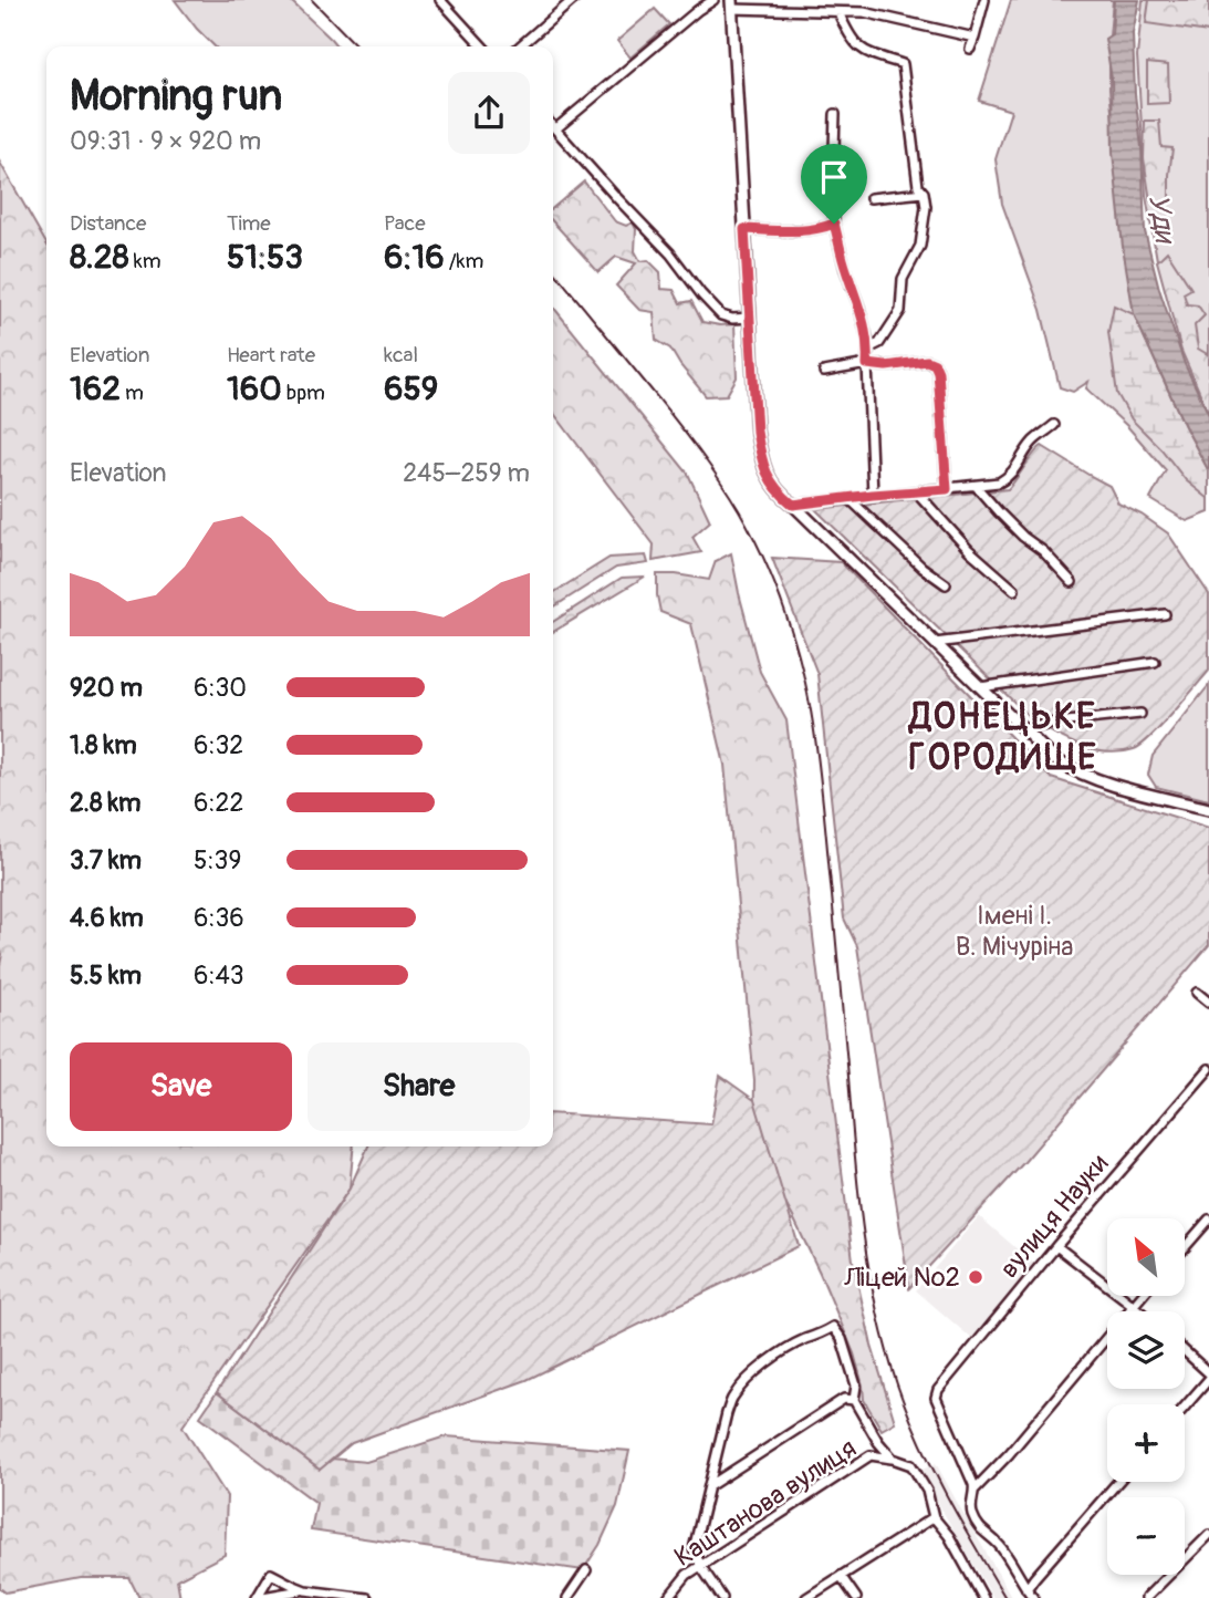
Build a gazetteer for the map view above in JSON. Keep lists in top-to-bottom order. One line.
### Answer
{"streets":{"street":["вулиця Науки","Каштанова вулиця"]},"districts":["ДОНЕЦЬКЕ ГОРОДИЩЕ"],"water":["Уди"],"parks":["Імені І. В. Мічуріна"],"places":["Ліцей №2"],"north":"top left","page":{"heading":["Morning run","09:31 · 9 × 920 m"],"stats":[["Distance","8.28 km"],["Time","51:53"],["Pace","6:16 /km"],["Elevation","162 m"],["Heart rate","160 bpm"],["kcal","659"]],"chart":["Elevation","245–259 m"],"list":[{"name":"920 m","note":"6:30"},{"name":"1.8 km","note":"6:32"},{"name":"2.8 km","note":"6:22"},{"name":"3.7 km","note":"5:39"},{"name":"4.6 km","note":"6:36"},{"name":"5.5 km","note":"6:43"}],"buttons":["Save","Share"],"map_buttons":["+","−"]}}
